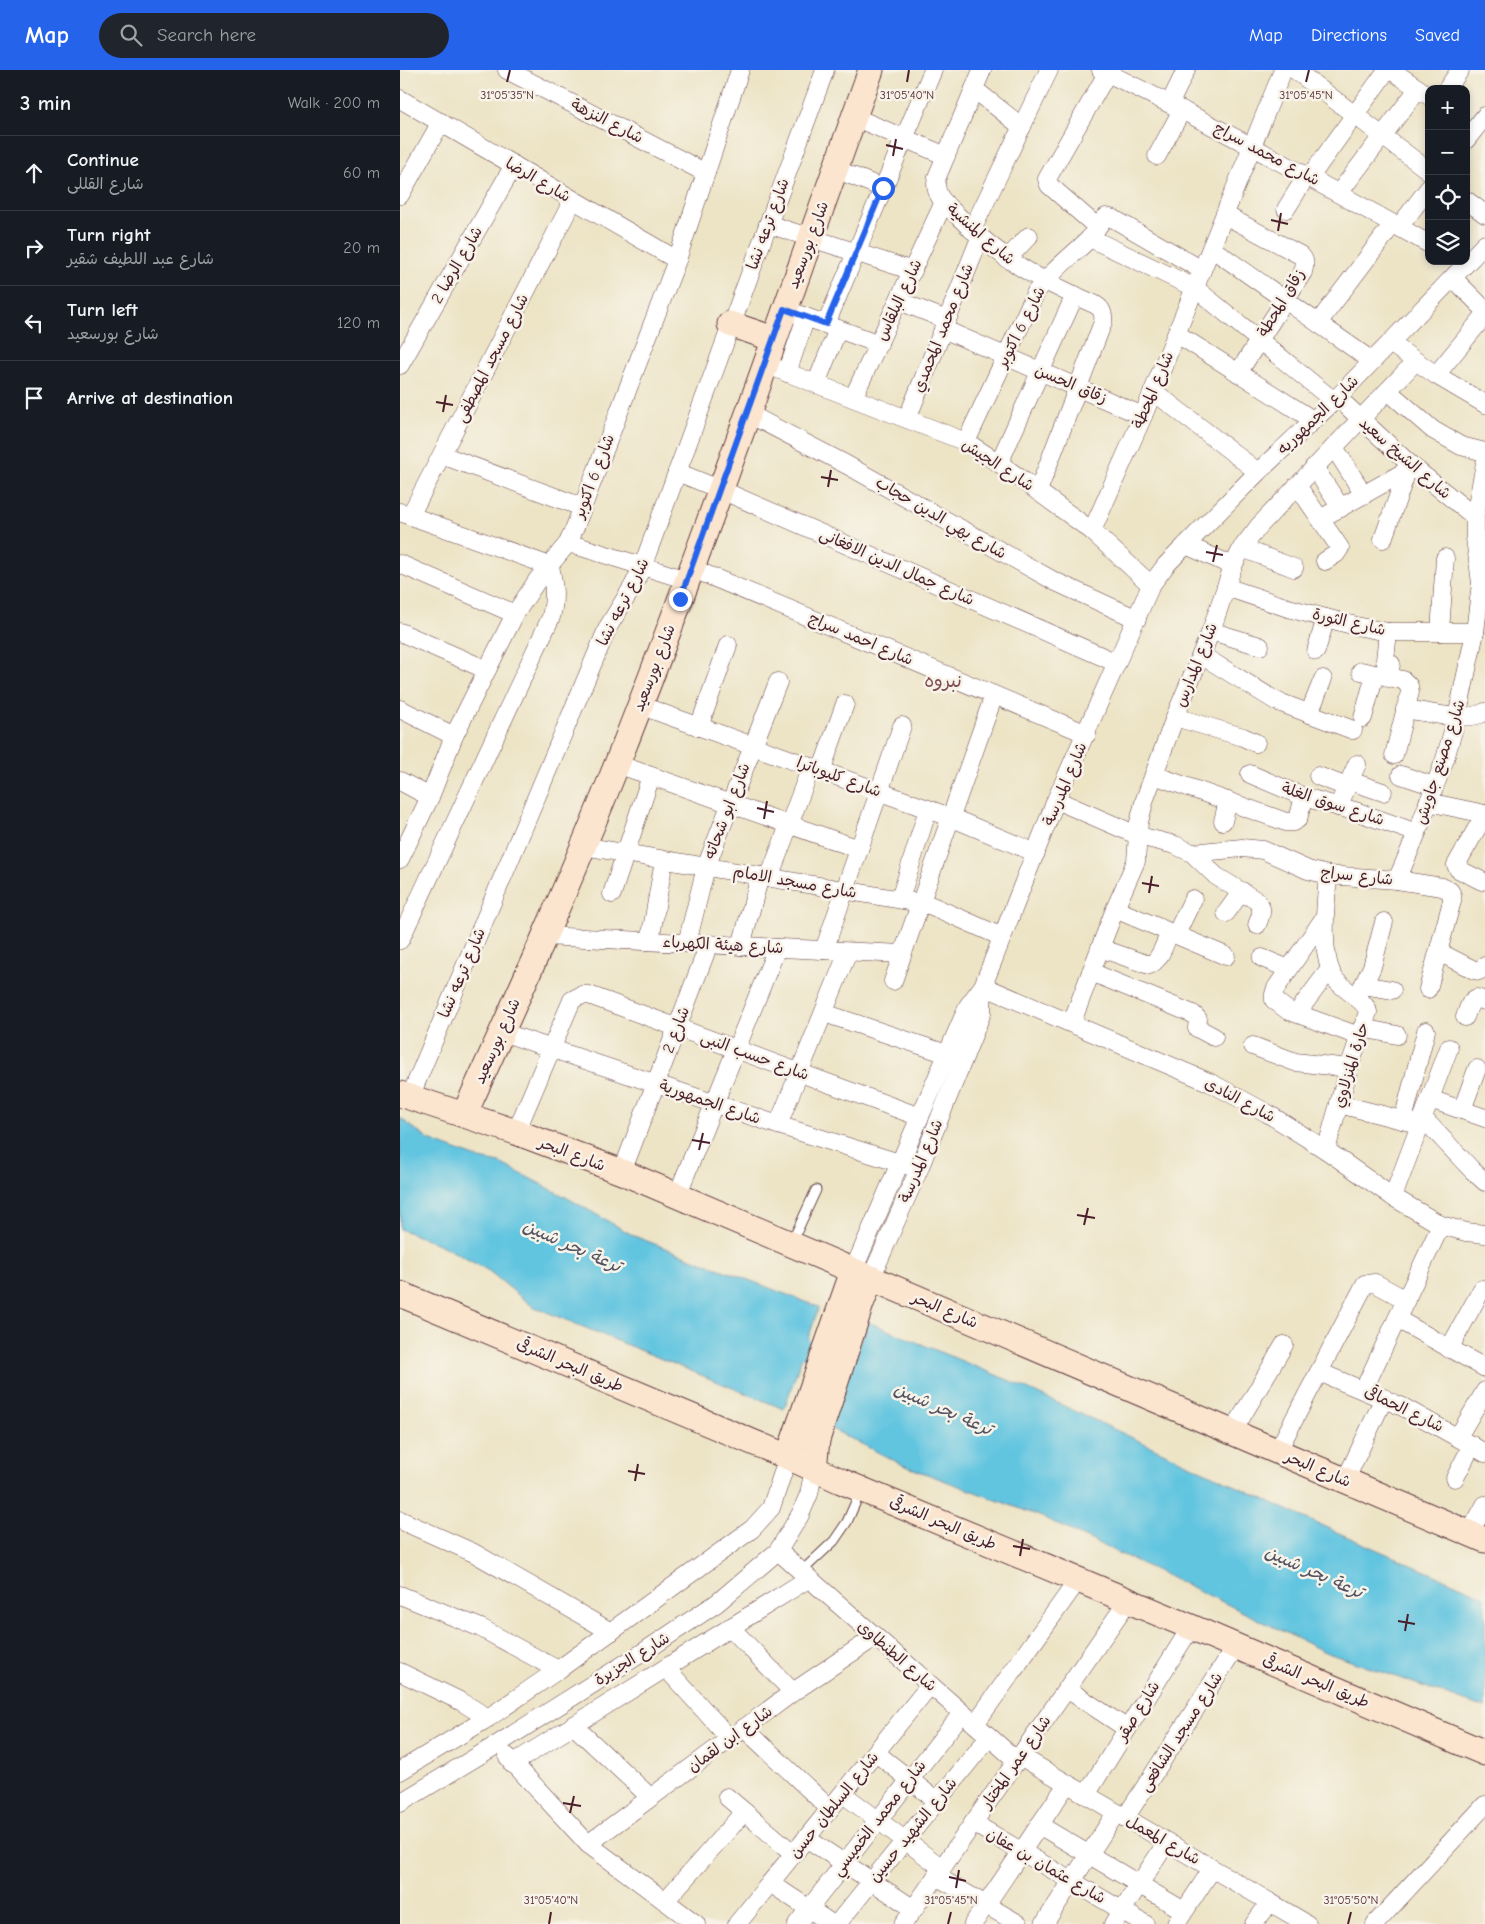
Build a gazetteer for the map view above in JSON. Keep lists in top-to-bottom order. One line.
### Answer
{"streets":{"street":["شارع النزهة","شارع محمد سراج","شارع الرضا","شارع ترعه نشا","شارع المنشية","شارع بورسعيد","شارع الرضا 2","شارع البلقاس","زقاق المحطة","شارع 6 اكتوبر","شارع محمد المحمدي","شارع مسجد المصطفى","زقاق الحسن","شارع المحطة","شارع الجمهوريه","شارع الشيخ سعيد","شارع الجيش","شارع بهي الدين حجاب","شارع جمال الدين الافغانى","شارع الثورة","شارع احمد سراج","شارع المدارس","شارع مصنع جاويش","شارع كليوباترا","شارع المدرسة","شارع سوق الغلة","شارع ابو شحاته","شارع سراج","شارع مسجد الامام","شارع هيئة الكهرباء","شارع 2","شارع حسب النبى","حارة المنزلاوي","شارع النادى","شارع الجمهورية","شارع البحر","طريق البحر الشرقى","شارع الحماقى","شارع الطنطاوى","شارع الجزيرة","شارع صقر","شارع مسجد الشافعى","شارع ابن لقمان","شارع عمر المختار","شارع السلطان حسن","شارع محمد الخميسي","شارع الشهيد حسين","شارع المعمل","شارع عثمان بن عفان"]},"crossings":[["شارع النزهة","شارع 6 اكتوبر"],["شارع محمد سراج","شارع المحطة"],["شارع محمد سراج","شارع الشيخ سعيد"],["شارع الرضا","شارع الرضا 2"],["شارع الرضا","شارع 6 اكتوبر"],["شارع الرضا","شارع مسجد المصطفى"],["شارع ترعه نشا","شارع جمال الدين الافغانى"],["شارع ترعه نشا","شارع احمد سراج"],["شارع ترعه نشا","شارع البحر"],["شارع المنشية","شارع البلقاس"],["شارع المنشية","شارع 6 اكتوبر"],["شارع المنشية","شارع محمد المحمدي"],["شارع المنشية","زقاق الحسن"],["شارع بورسعيد","شارع الجيش"],["شارع بورسعيد","شارع بهي الدين حجاب"],["شارع بورسعيد","شارع جمال الدين الافغانى"],["شارع بورسعيد","شارع احمد سراج"],["شارع بورسعيد","شارع كليوباترا"],["شارع بورسعيد","شارع مسجد الامام"],["شارع بورسعيد","شارع هيئة الكهرباء"],["شارع بورسعيد","شارع الجمهورية"],["شارع بورسعيد","شارع البحر"],["شارع البلقاس","زقاق الحسن"],["شارع البلقاس","شارع الجيش"],["زقاق المحطة","شارع المحطة"],["زقاق المحطة","شارع الشيخ سعيد"],["شارع 6 اكتوبر","زقاق الحسن"],["شارع 6 اكتوبر","شارع الشيخ سعيد"],["شارع 6 اكتوبر","شارع الجيش"],["شارع 6 اكتوبر","شارع احمد سراج"],["شارع محمد المحمدي","زقاق الحسن"],["شارع محمد المحمدي","شارع الجيش"],["زقاق الحسن","شارع المحطة"],["شارع المحطة","شارع الشيخ سعيد"],["شارع المحطة","شارع الجيش"],["شارع الجمهوريه","شارع الشيخ سعيد"],["شارع الجمهوريه","شارع الجيش"],["شارع الجمهوريه","شارع المدرسة"],["شارع الشيخ سعيد","شارع المدارس"],["شارع الشيخ سعيد","شارع مصنع جاويش"],["شارع الجيش","شارع المدرسة"],["شارع بهي الدين حجاب","شارع المدرسة"],["شارع جمال الدين الافغانى","شارع المدرسة"],["شارع الثورة","شارع المدارس"],["شارع الثورة","شارع مصنع جاويش"],["شارع احمد سراج","شارع المدرسة"],["شارع المدارس","شارع سراج"],["شارع المدارس","شارع النادى"],["شارع مصنع جاويش","شارع سوق الغلة"],["شارع مصنع جاويش","شارع سراج"],["شارع كليوباترا","شارع المدرسة"],["شارع كليوباترا","شارع ابو شحاته"],["شارع المدرسة","شارع سراج"],["شارع المدرسة","شارع مسجد الامام"],["شارع المدرسة","شارع حسب النبى"],["شارع المدرسة","شارع النادى"],["شارع المدرسة","شارع الجمهورية"],["شارع المدرسة","شارع البحر"],["شارع ابو شحاته","شارع مسجد الامام"],["شارع ابو شحاته","شارع هيئة الكهرباء"],["شارع سراج","حارة المنزلاوي"],["شارع هيئة الكهرباء","شارع 2"],["شارع 2","شارع حسب النبى"],["شارع 2","شارع الجمهورية"],["شارع 2","شارع البحر"],["شارع حسب النبى","شارع الجمهورية"],["حارة المنزلاوي","شارع النادى"],["طريق البحر الشرقى","شارع الجزيرة"],["طريق البحر الشرقى","شارع صقر"],["طريق البحر الشرقى","شارع مسجد الشافعى"],["طريق البحر الشرقى","شارع عمر المختار"],["طريق البحر الشرقى","شارع محمد الخميسي"],["شارع الطنطاوى","شارع الجزيرة"],["شارع الطنطاوى","شارع ابن لقمان"],["شارع الطنطاوى","شارع عمر المختار"],["شارع الطنطاوى","شارع السلطان حسن"],["شارع الطنطاوى","شارع محمد الخميسي"],["شارع الطنطاوى","شارع الشهيد حسين"],["شارع الطنطاوى","شارع المعمل"],["شارع صقر","شارع المعمل"],["شارع مسجد الشافعى","شارع المعمل"],["شارع مسجد الشافعى","شارع عثمان بن عفان"],["شارع عمر المختار","شارع المعمل"],["شارع عمر المختار","شارع عثمان بن عفان"]],"districts":["نبروه"],"water":["ترعة بحر شبين"],"page":{"header":"Map","search":"Search here","nav":["Map","Directions","Saved"],"heading":["3 min","Walk · 200 m"],"map_buttons":["+","−"],"list":[["Continue","شارع القللى","60 m"],["Turn right","شارع عبد اللطيف شقير","20 m"],["Turn left","شارع بورسعيد","120 m"],"Arrive at destination"]},"coordinates":["31°05'35\"N","31°05'40\"N","31°05'45\"N","31°05'50\"N"]}
